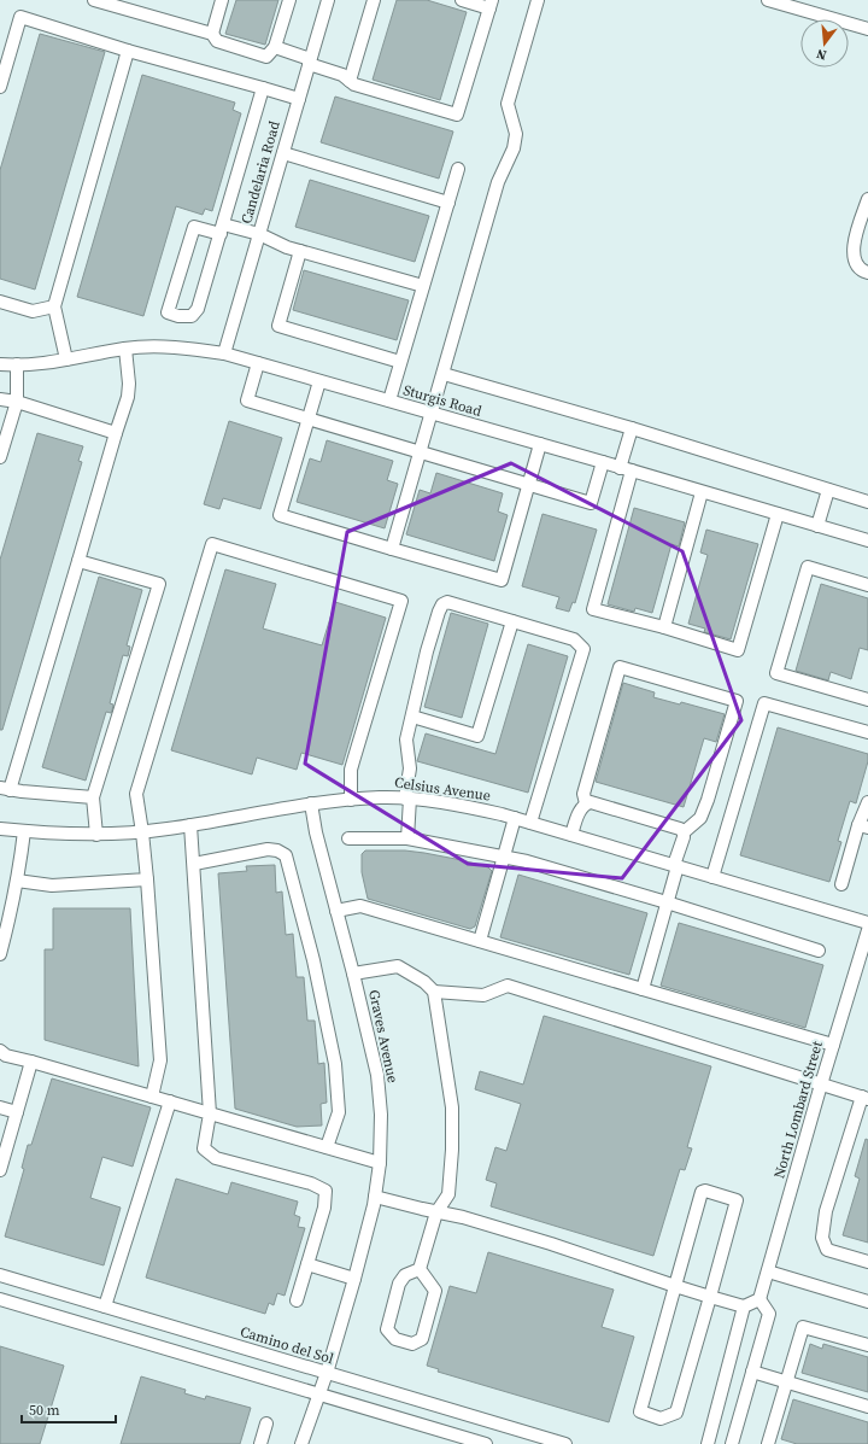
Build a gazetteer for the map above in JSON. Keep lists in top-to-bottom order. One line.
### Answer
{"streets":{"street":["Candelaria Road","Sturgis Road","Celsius Avenue","Graves Avenue","North Lombard Street","Camino del Sol"]},"crossings":[["Candelaria Road","Sturgis Road"],["Celsius Avenue","Graves Avenue"],["Graves Avenue","Camino del Sol"]],"scale_bar":"50 m","north":"bottom"}
